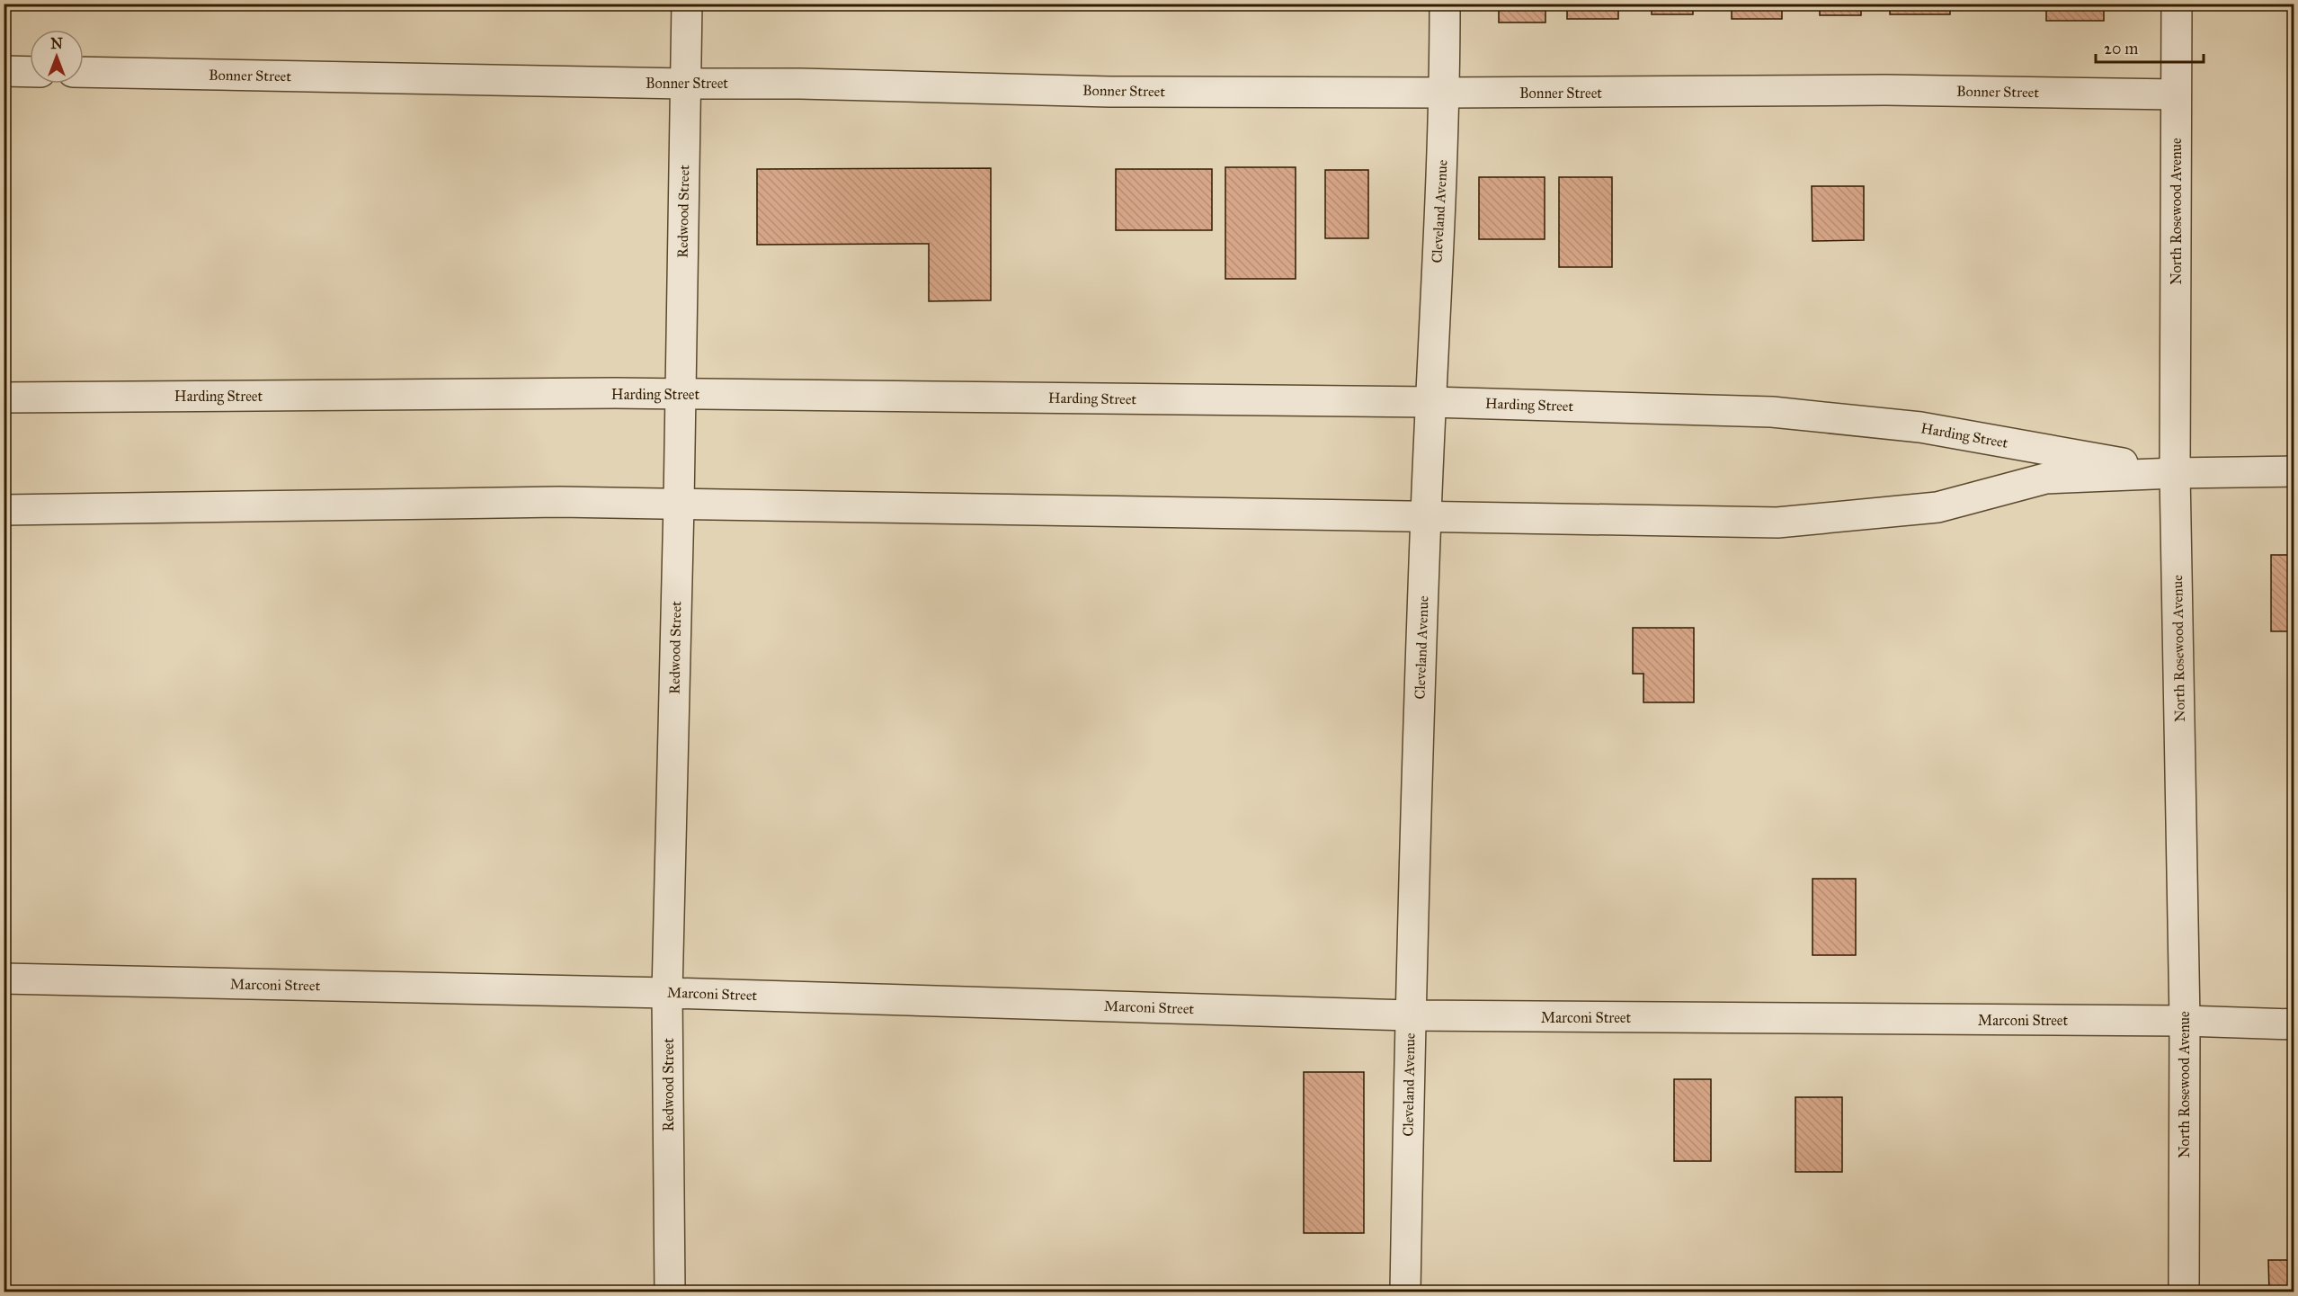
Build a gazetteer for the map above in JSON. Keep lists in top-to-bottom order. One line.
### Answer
{"streets":{"street":["Bonner Street","Redwood Street","Cleveland Avenue","North Rosewood Avenue","Harding Street","Marconi Street"]},"crossings":[["Bonner Street","Redwood Street"],["Bonner Street","Cleveland Avenue"],["Bonner Street","North Rosewood Avenue"],["Redwood Street","Harding Street"],["Redwood Street","Marconi Street"],["Cleveland Avenue","Harding Street"],["Cleveland Avenue","Marconi Street"],["North Rosewood Avenue","Harding Street"],["North Rosewood Avenue","Marconi Street"]],"scale_bar":"20 m","north":"top"}
